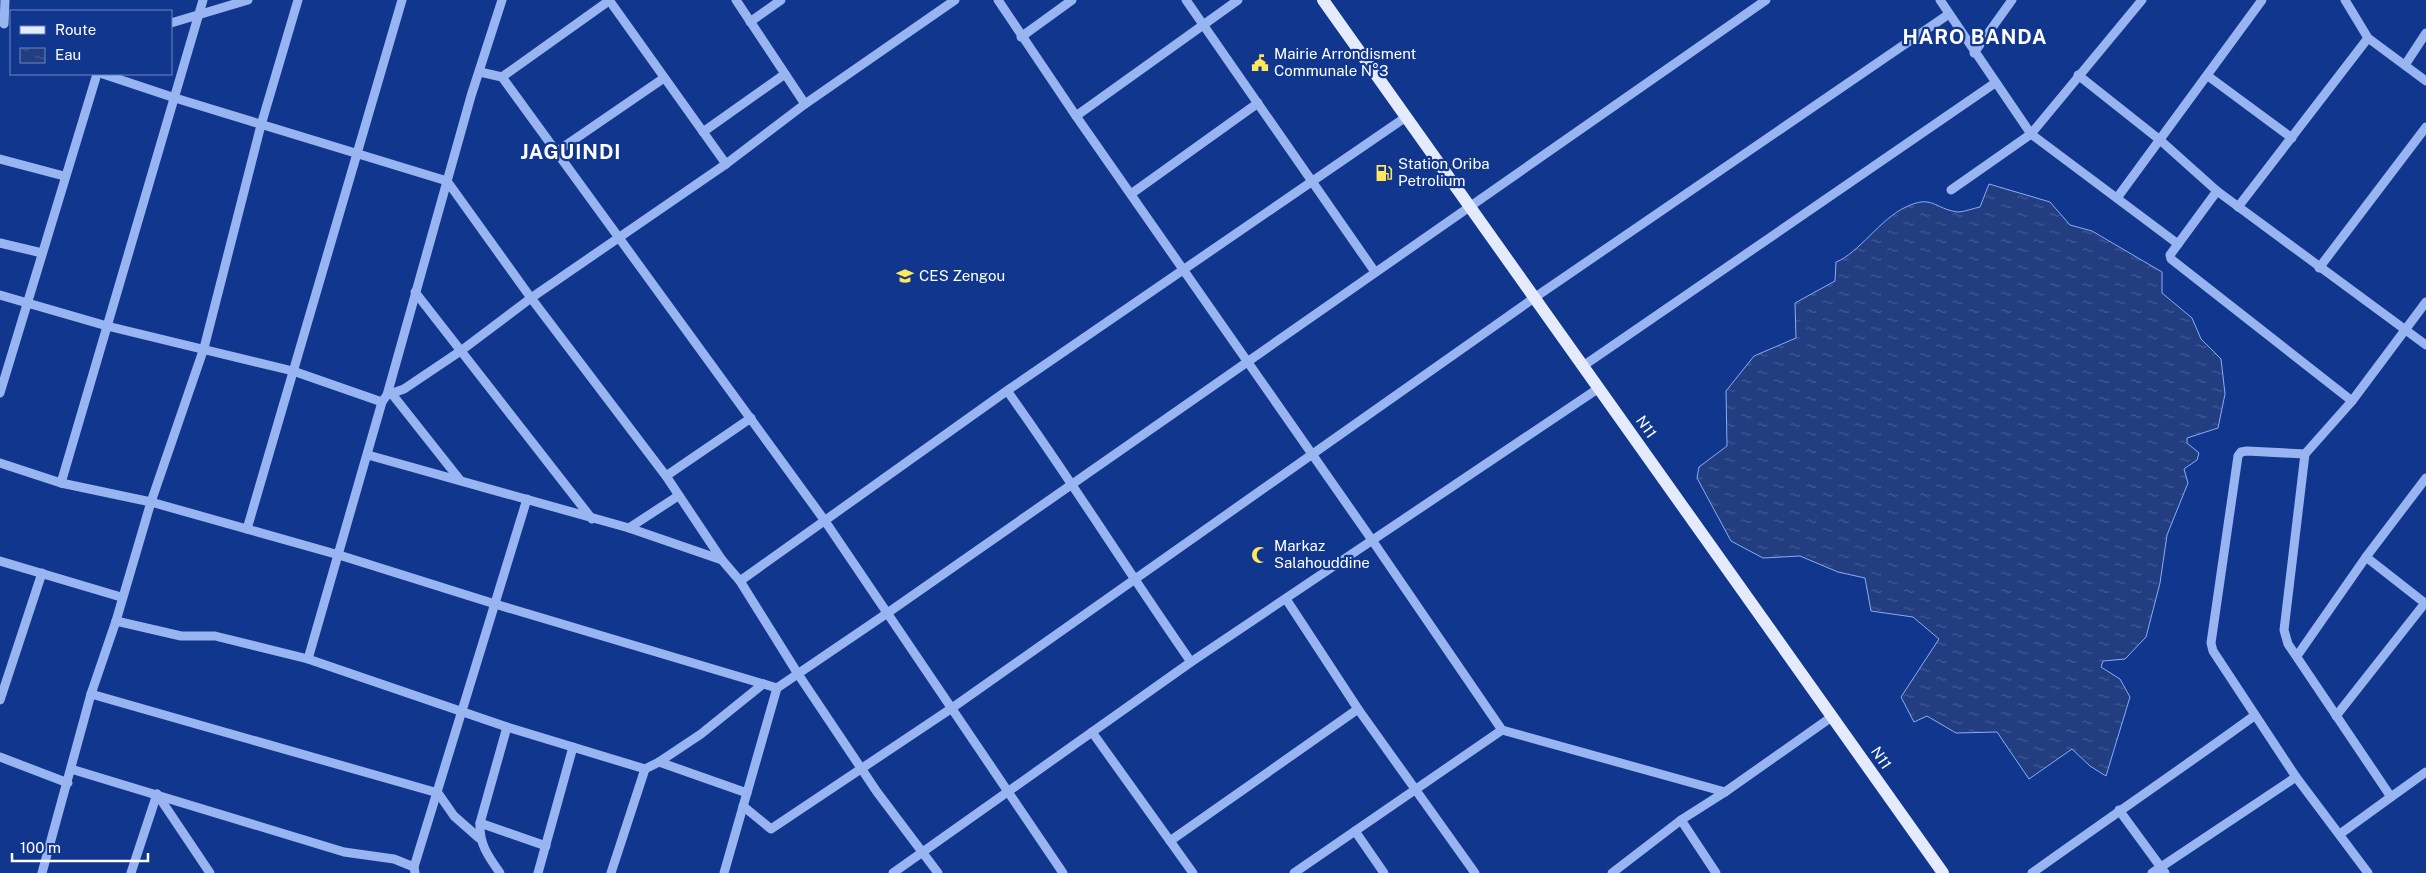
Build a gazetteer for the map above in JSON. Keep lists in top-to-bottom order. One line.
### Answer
{"streets":{"main road":["N11"]},"districts":["HARO BANDA","JAGUINDI"],"places":{"public building":["Mairie Arrondisment Communale N°3"],"fuel station":["Station Oriba Petrolium"],"school or university":["CES Zengou"],"mosque":["Markaz Salahouddine"]},"legend":["Route","Eau"],"scale_bar":"100 m"}
